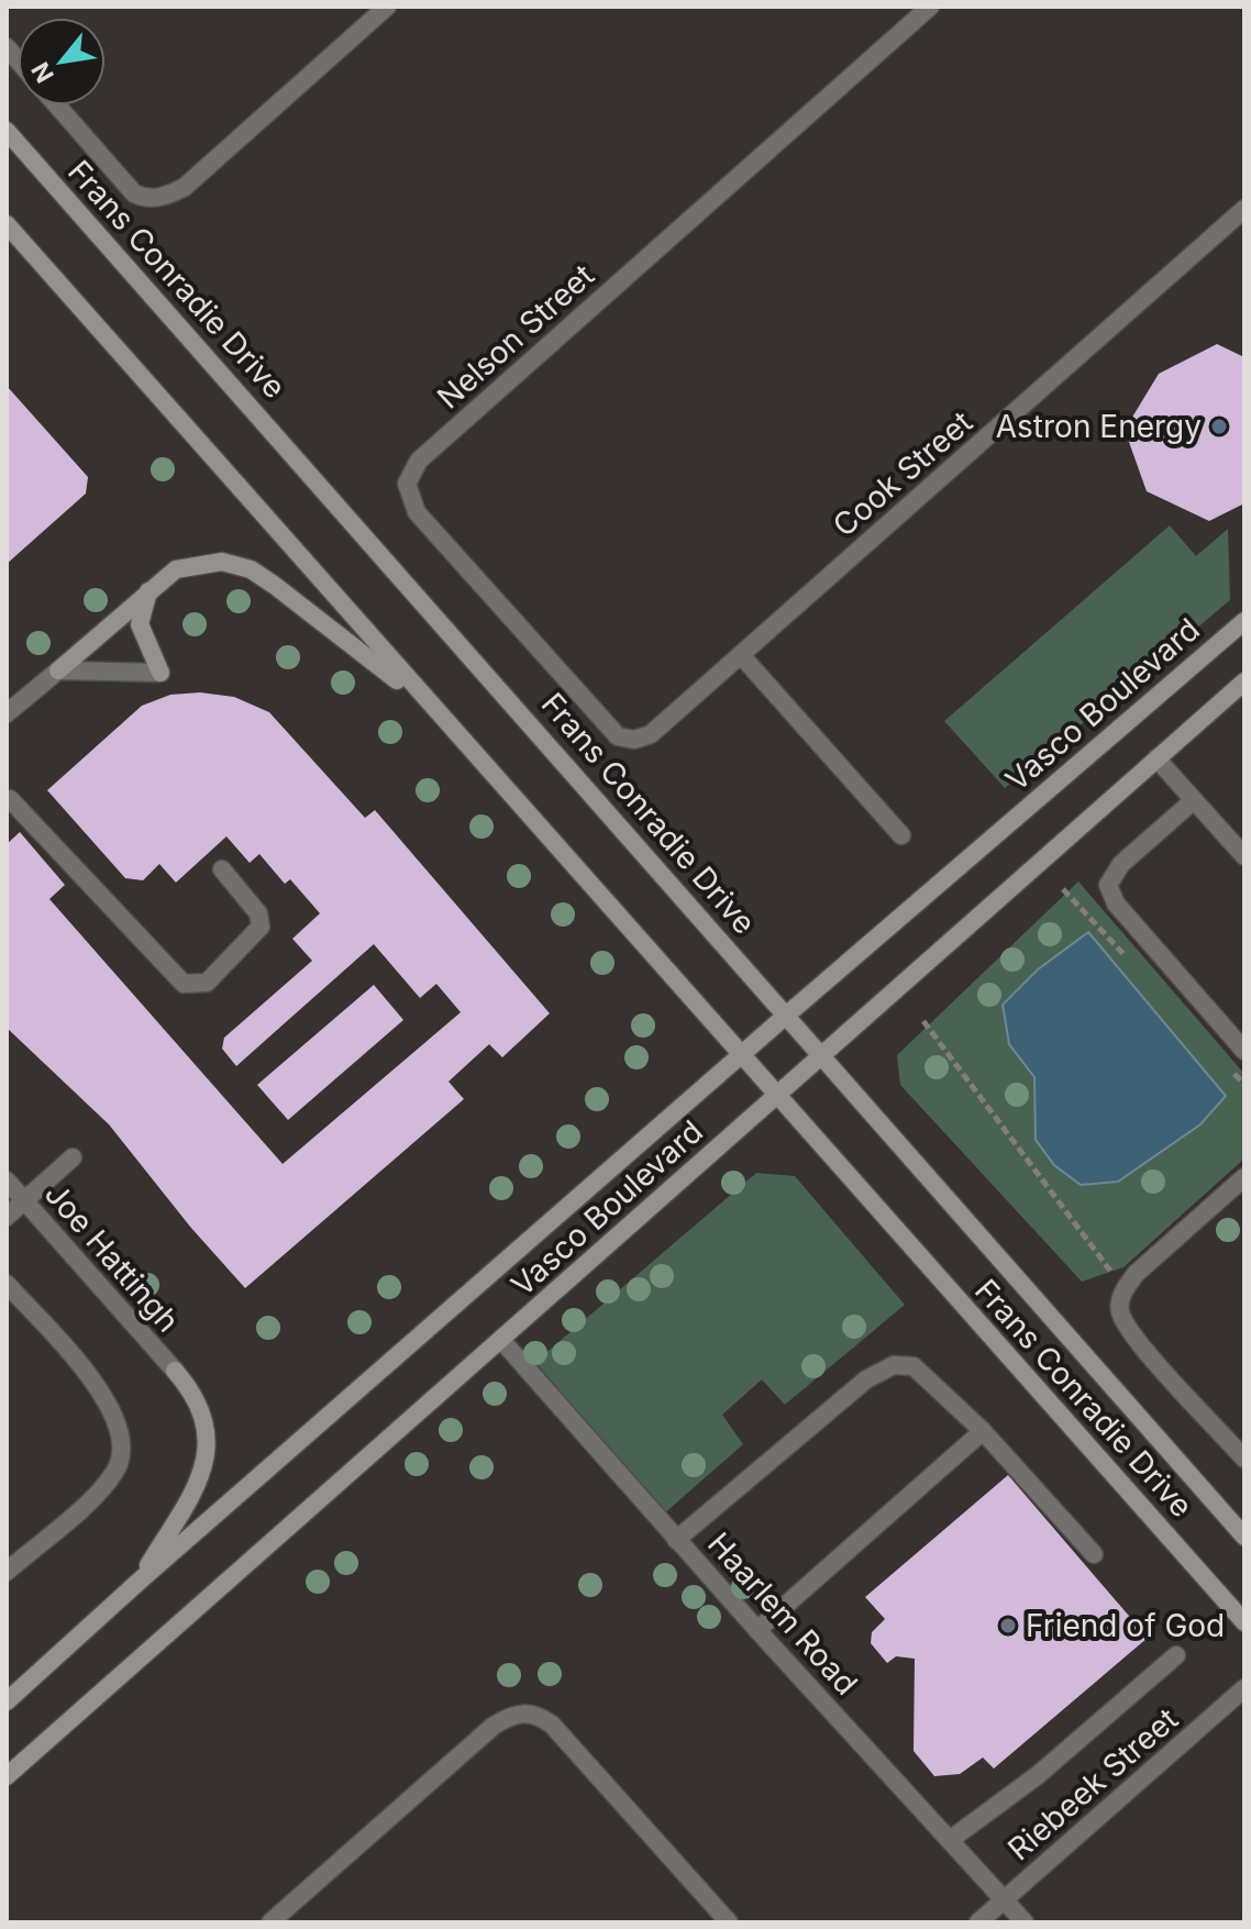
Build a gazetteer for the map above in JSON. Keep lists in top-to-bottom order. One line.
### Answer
{"streets":{"main road":["Frans Conradie Drive","Vasco Boulevard"],"street":["Nelson Street","Cook Street","Joe Hattingh","Haarlem Road","Riebeek Street"]},"crossings":[["Frans Conradie Drive","Vasco Boulevard"],["Nelson Street","Cook Street"],["Vasco Boulevard","Haarlem Road"],["Haarlem Road","Riebeek Street"]],"places":["Astron Energy","Friend of God"],"north":"bottom left"}
